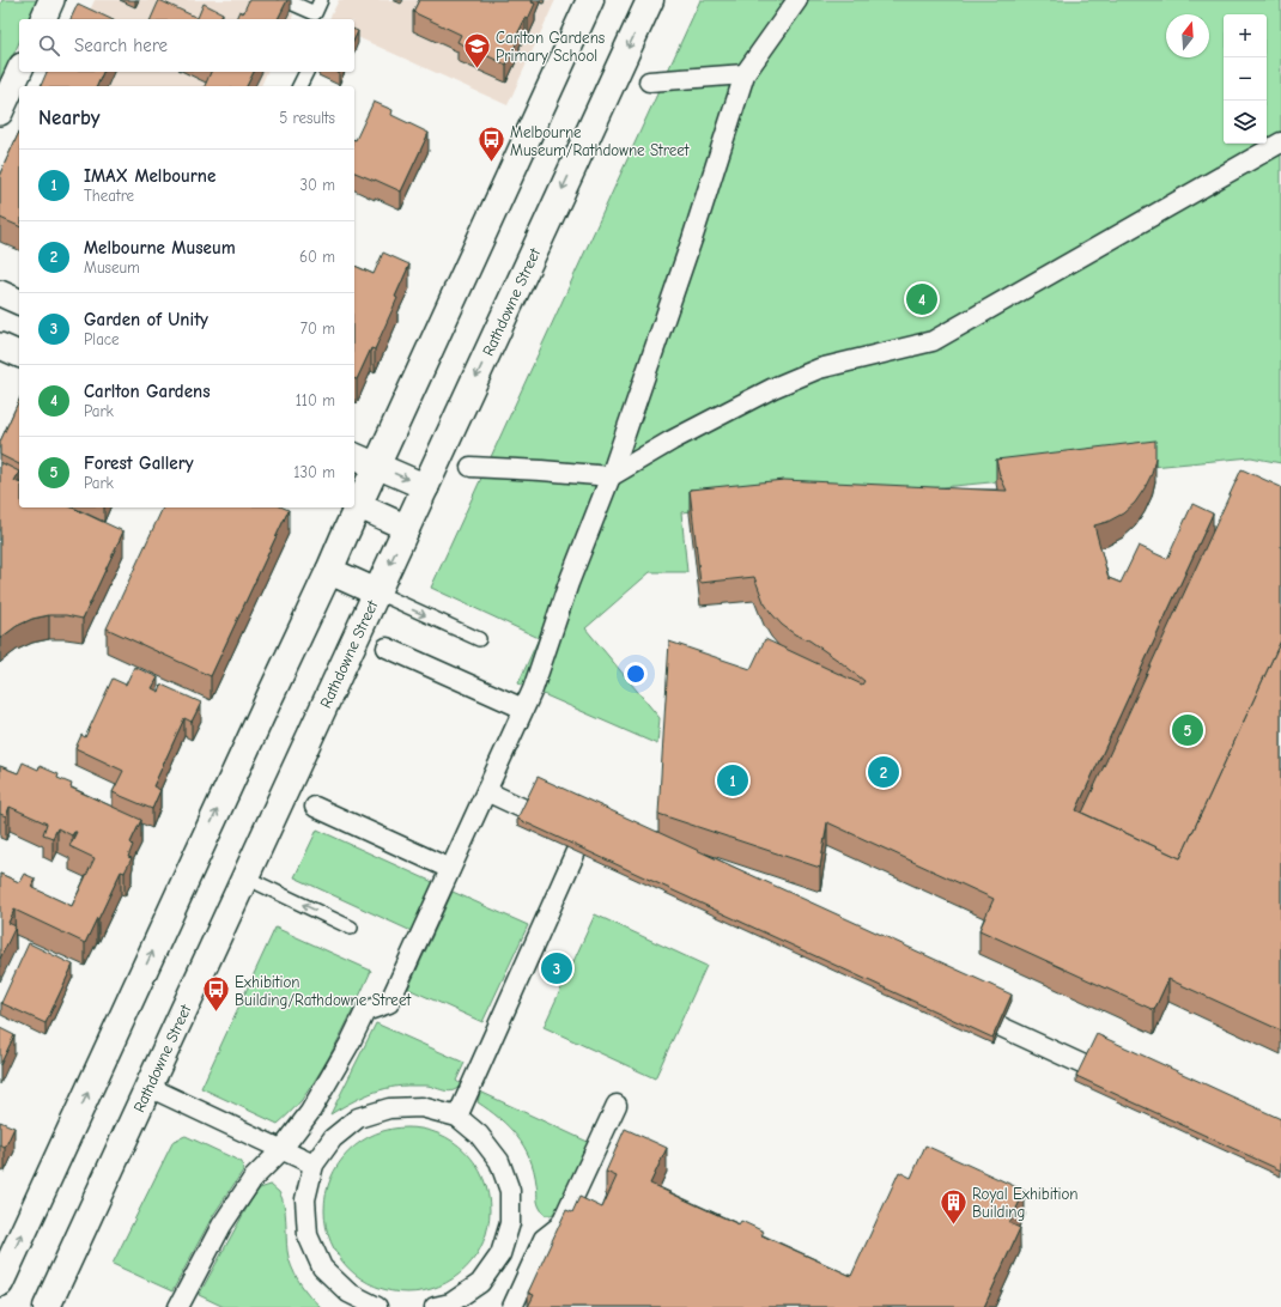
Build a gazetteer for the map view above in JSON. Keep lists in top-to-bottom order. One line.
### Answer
{"streets":{"main road":["Rathdowne Street"]},"places":{"school or university":["Carlton Gardens Primary School"],"bus stop":["Melbourne Museum/Rathdowne Street","Exhibition Building/Rathdowne Street"],"building":["Royal Exhibition Building"]},"north":"top","page":{"map_buttons":["+","−"],"search":"Search here","heading":["Nearby","5 results"],"list":[{"mark":"1","name":"IMAX Melbourne","note":"Theatre","value":"30 m"},{"mark":"2","name":"Melbourne Museum","note":"Museum","value":"60 m"},{"mark":"3","name":"Garden of Unity","note":"Place","value":"70 m"},{"mark":"4","name":"Carlton Gardens","note":"Park","value":"110 m"},{"mark":"5","name":"Forest Gallery","note":"Park","value":"130 m"}],"pins":["4","5","2","1","3"]}}
